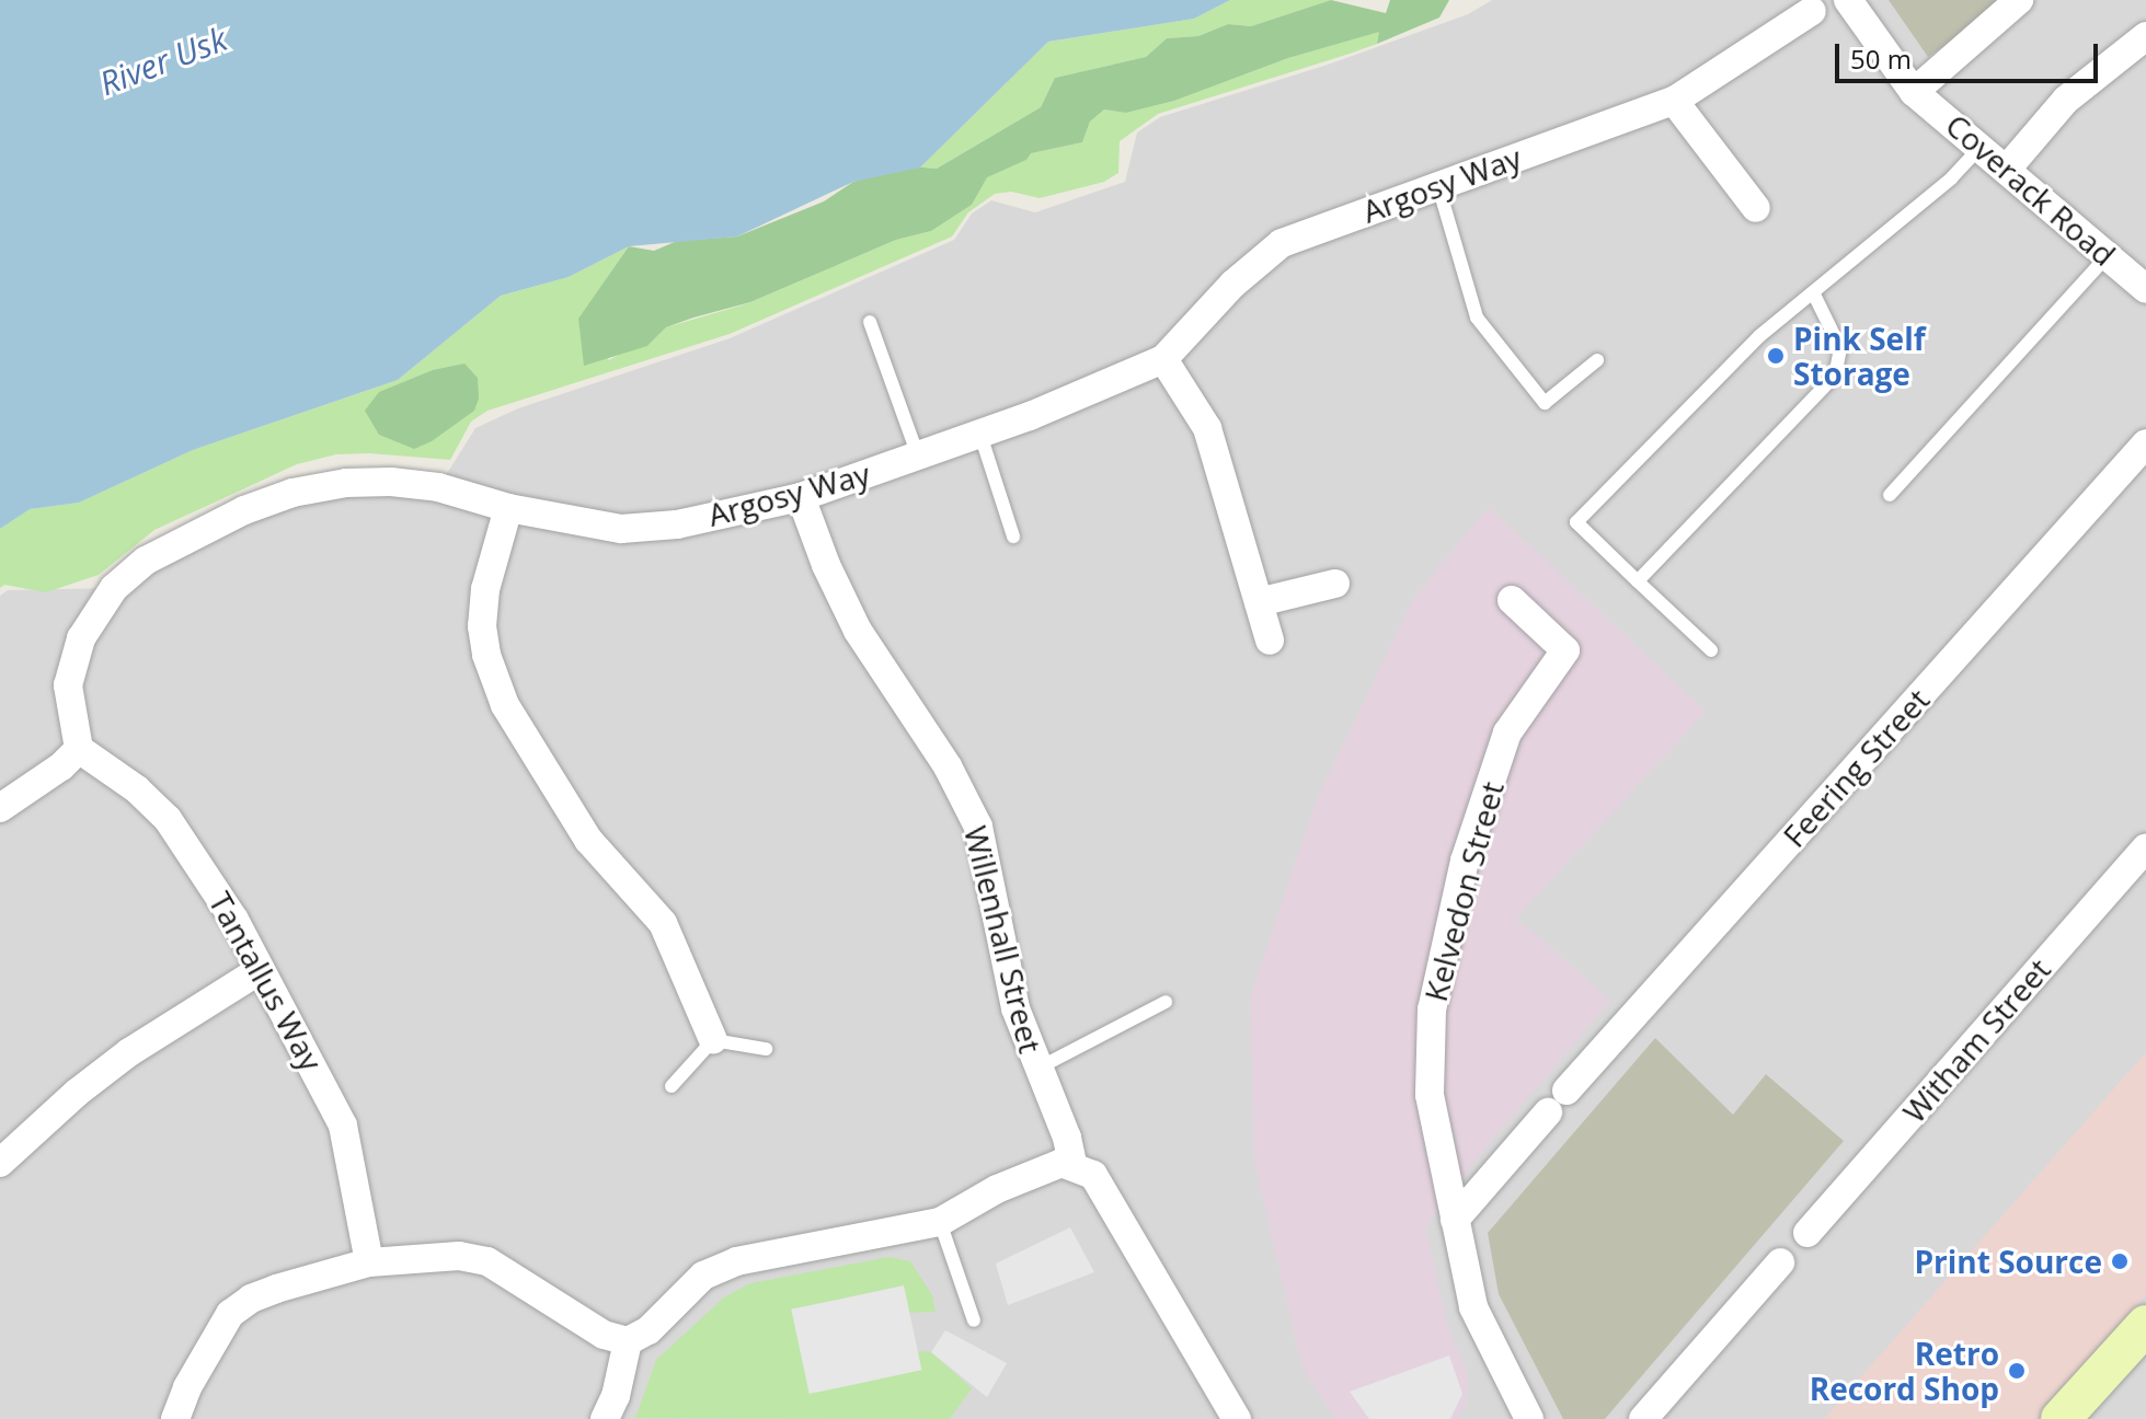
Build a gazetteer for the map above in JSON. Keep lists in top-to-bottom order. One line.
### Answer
{"streets":{"street":["Argosy Way","Coverack Road","Feering Street","Kelvedon Street","Willenhall Street","Tantallus Way","Witham Street"]},"crossings":[["Argosy Way","Willenhall Street"],["Argosy Way","Tantallus Way"],["Feering Street","Kelvedon Street"]],"water":["River Usk"],"places":["Pink Self Storage","Print Source","Retro Record Shop"],"scale_bar":"50 m"}
